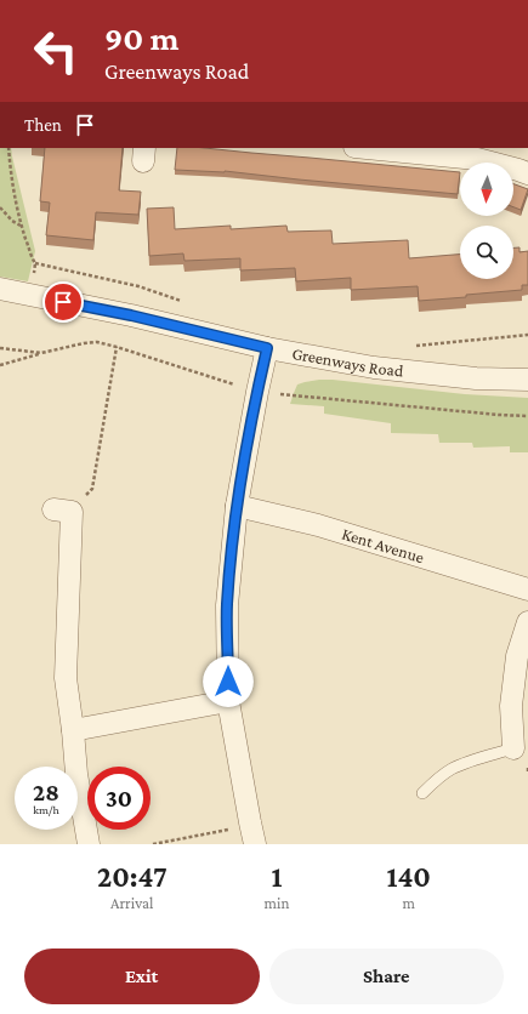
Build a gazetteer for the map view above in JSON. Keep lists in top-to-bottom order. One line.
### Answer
{"streets":{"street":["Greenways Road","Kent Avenue"]},"north":"bottom","page":{"turn":["90 m","Greenways Road"],"then":"Then","speed":"28 km/h","limit":"30","eta":["20:47","Arrival","1","min","140","m"],"buttons":["Exit","Share"]}}
